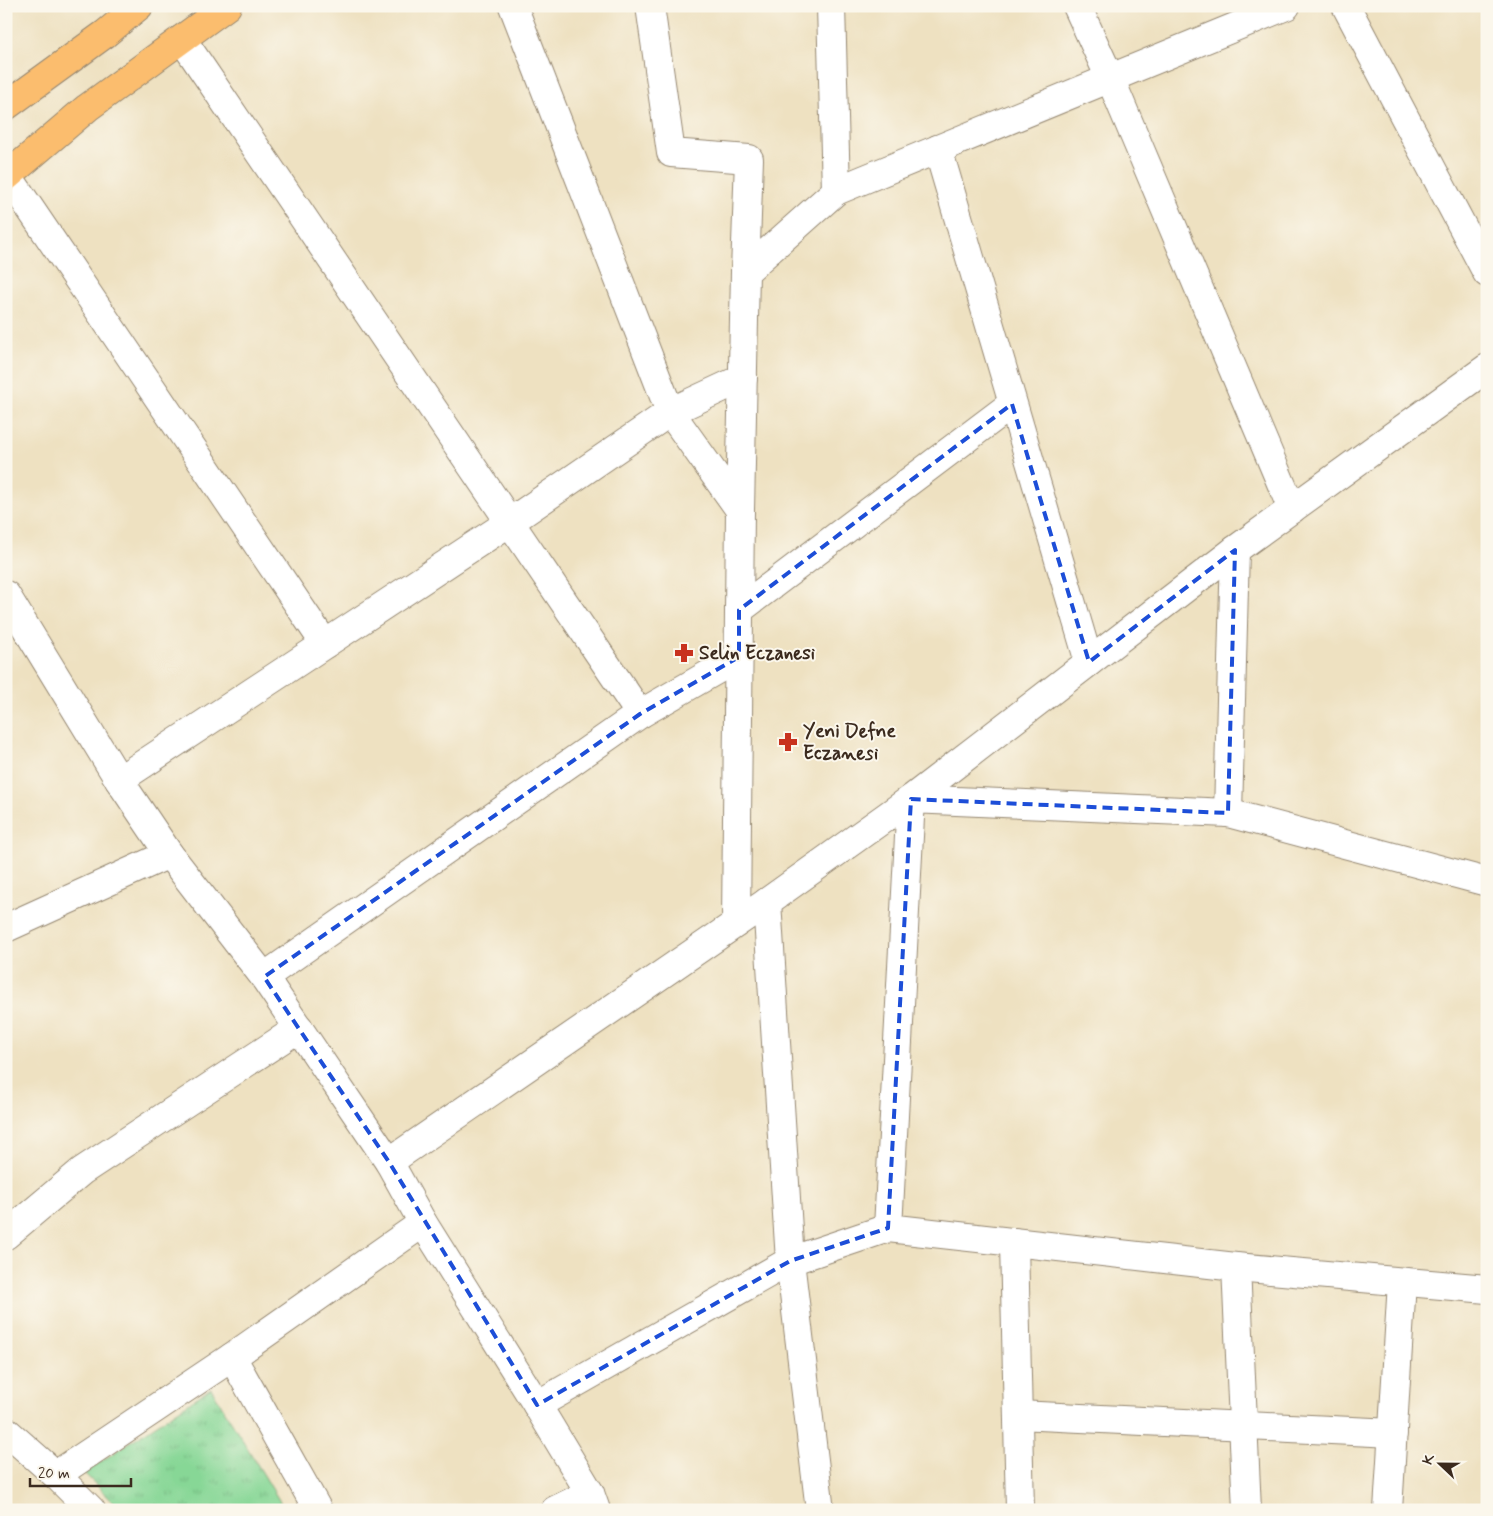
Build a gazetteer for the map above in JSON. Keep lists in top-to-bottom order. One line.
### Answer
{"places":{"pharmacy":["Selin Eczanesi","Yeni Defne Eczanesi"]},"scale_bar":"20 m","north":"left"}
